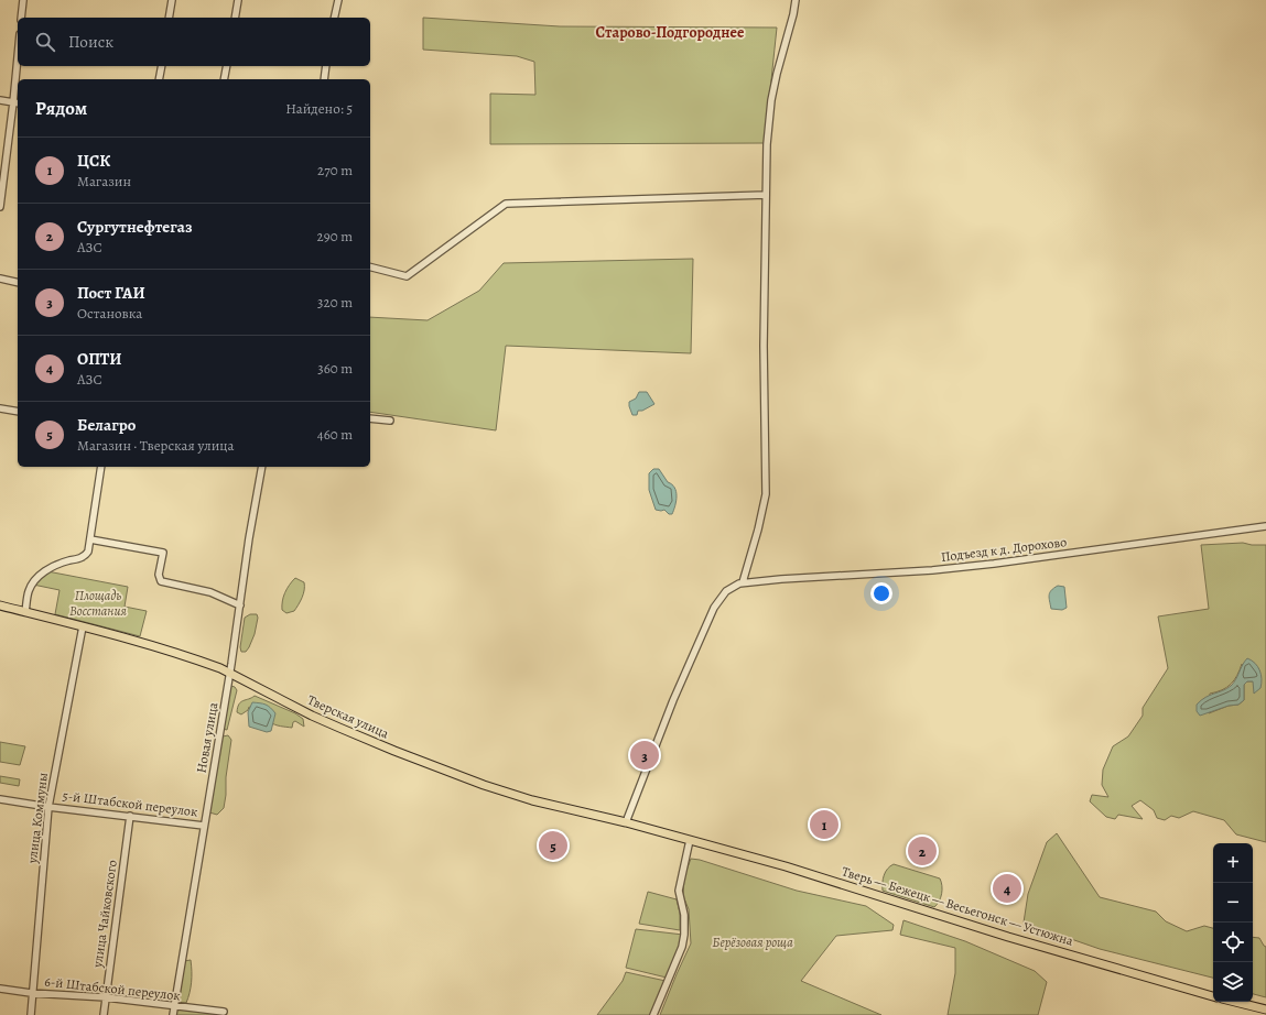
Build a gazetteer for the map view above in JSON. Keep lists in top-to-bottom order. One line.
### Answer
{"streets":{"main road":["Тверская улица","Тверь — Бежецк — Весьегонск — Устюжна"],"street":["Подъезд к д. Дорохово","Новая улица","5-й Штабской переулок","улица Коммуны","улица Чайковского","6-й Штабской переулок"]},"crossings":[["Тверская улица","Новая улица"],["Тверская улица","улица Коммуны"],["Тверская улица","Тверь — Бежецк — Весьегонск — Устюжна"],["Новая улица","5-й Штабской переулок"],["Новая улица","6-й Штабской переулок"],["5-й Штабской переулок","улица Коммуны"],["5-й Штабской переулок","улица Чайковского"],["улица Коммуны","6-й Штабской переулок"],["улица Чайковского","6-й Штабской переулок"]],"districts":["Старово-Подгороднее"],"parks":["Площадь Восстания","Берёзовая роща"],"page":{"search":"Поиск","heading":["Рядом","Найдено: 5"],"list":[{"mark":"1","name":"ЦСК","note":"Магазин","value":"270 m"},{"mark":"2","name":"Сургутнефтегаз","note":"АЗС","value":"290 m"},{"mark":"3","name":"Пост ГАИ","note":"Остановка","value":"320 m"},{"mark":"4","name":"ОПТИ","note":"АЗС","value":"360 m"},{"mark":"5","name":"Белагро","note":"Магазин · Тверская улица","value":"460 m"}],"pins":["3","1","5","2","4"],"map_buttons":["+","−"]}}
